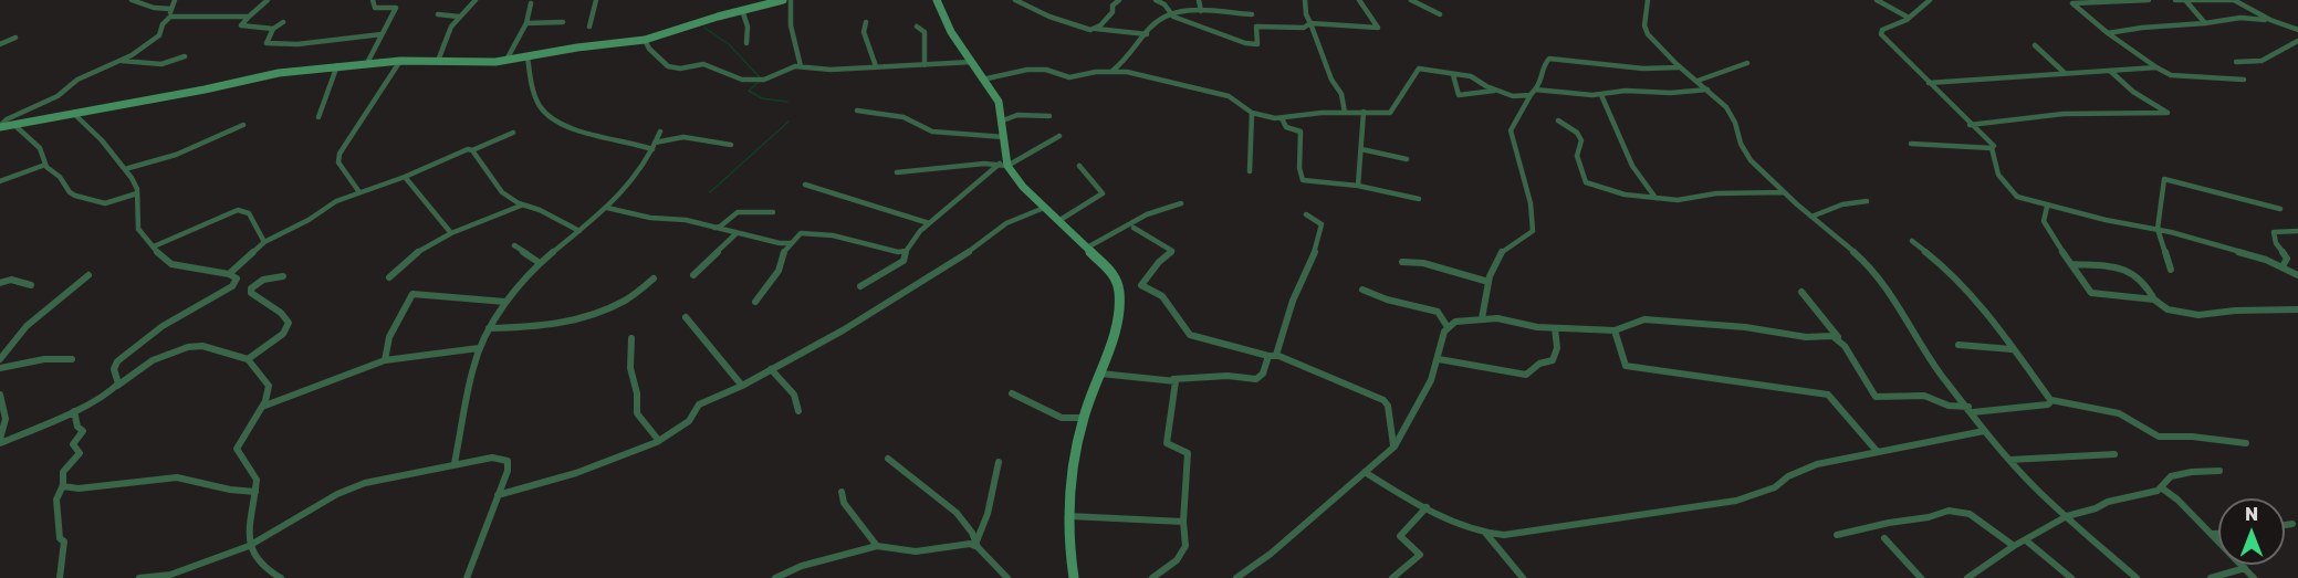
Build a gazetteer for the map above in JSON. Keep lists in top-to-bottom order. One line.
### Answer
{"north":"top"}
